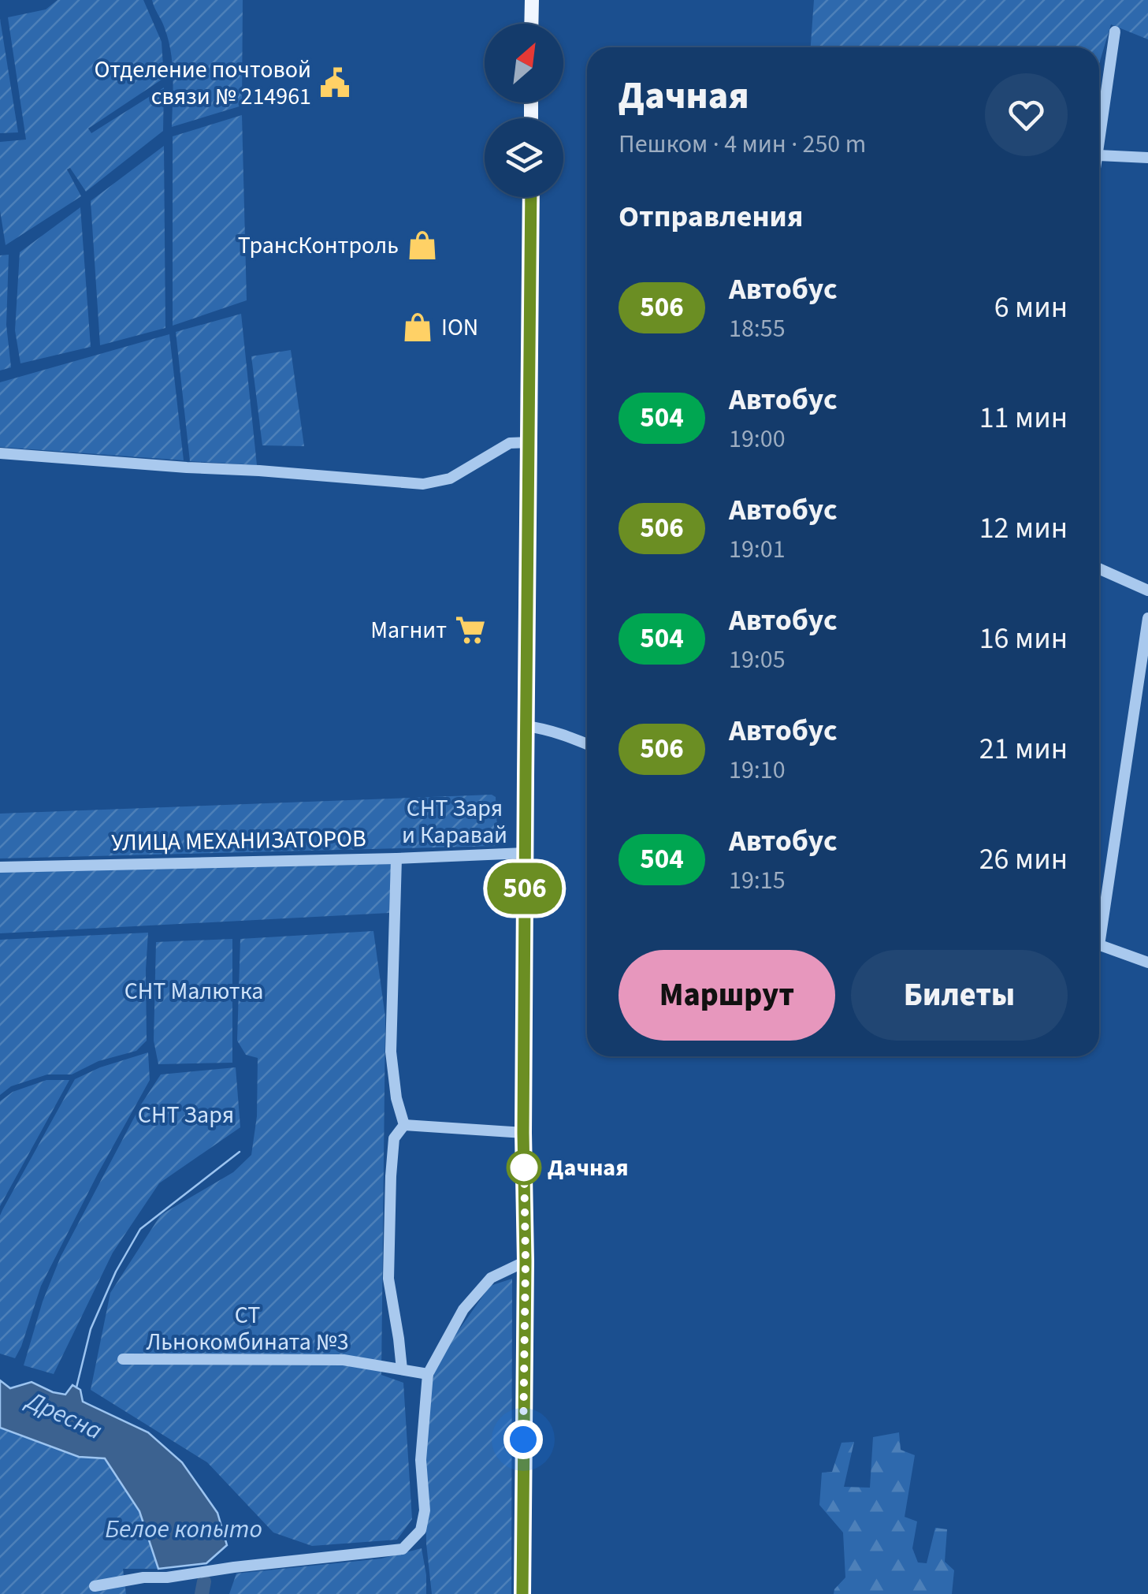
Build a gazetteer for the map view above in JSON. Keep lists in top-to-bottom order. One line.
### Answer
{"streets":{"street":["УЛИЦА МЕХАНИЗАТОРОВ"]},"water":["Дресна","Белое копыто"],"parks":["СНТ Заря и Каравай","СНТ Малютка","СНТ Заря","СТ Льнокомбината №3"],"places":{"public building":["Отделение почтовой связи № 214961"],"shop":["ТрансКонтроль","ION"],"supermarket":["Магнит"],"other":["Дачная"]},"lines":["bus line 506"],"north":"top right","page":{"on_map":"506","heading":[["Дачная","Пешком · 4 мин · 250 m"],"Отправления"],"list":[{"mark":"506","name":"Автобус","note":"18:55","value":"6 мин"},{"mark":"504","name":"Автобус","note":"19:00","value":"11 мин"},{"mark":"506","name":"Автобус","note":"19:01","value":"12 мин"},{"mark":"504","name":"Автобус","note":"19:05","value":"16 мин"},{"mark":"506","name":"Автобус","note":"19:10","value":"21 мин"},{"mark":"504","name":"Автобус","note":"19:15","value":"26 мин"}],"buttons":["Маршрут","Билеты"]}}
